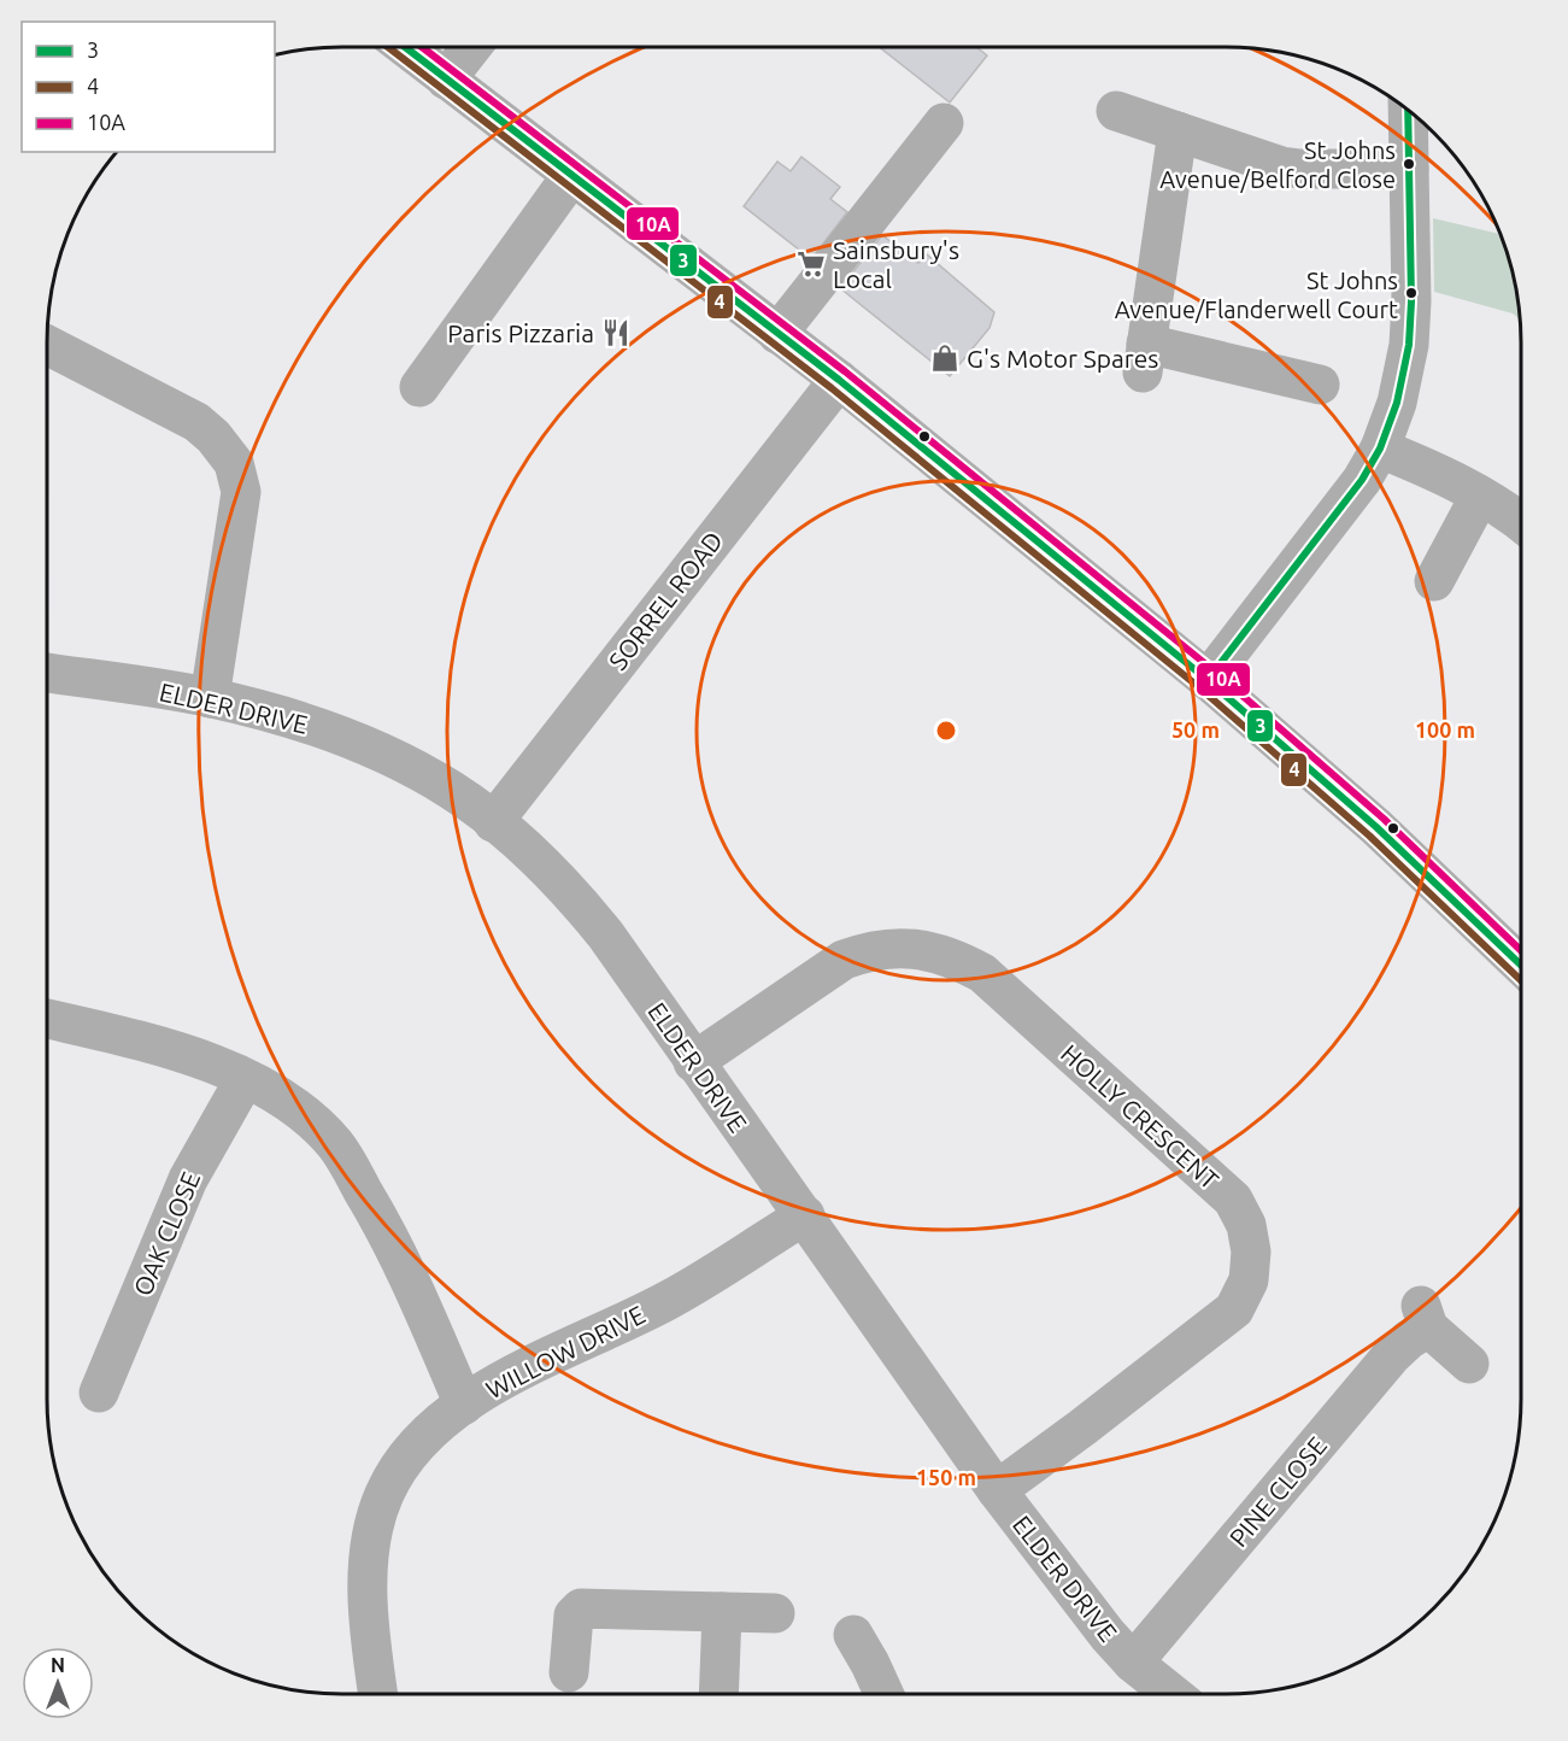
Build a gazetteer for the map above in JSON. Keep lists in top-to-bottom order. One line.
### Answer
{"streets":{"street":["SORREL ROAD","ELDER DRIVE","HOLLY CRESCENT","OAK CLOSE","WILLOW DRIVE","PINE CLOSE"]},"crossings":[["SORREL ROAD","ELDER DRIVE"],["ELDER DRIVE","HOLLY CRESCENT"],["ELDER DRIVE","WILLOW DRIVE"],["ELDER DRIVE","PINE CLOSE"]],"places":{"other":["St Johns Avenue/Belford Close","St Johns Avenue/Flanderwell Court"],"supermarket":["Sainsbury's Local"],"restaurant":["Paris Pizzaria"],"shop":["G's Motor Spares"]},"lines":["transit line 3","transit line 4","transit line 10A"],"legend":["3","4","10A"],"north":"top","rings":["50 m","100 m","150 m"]}
